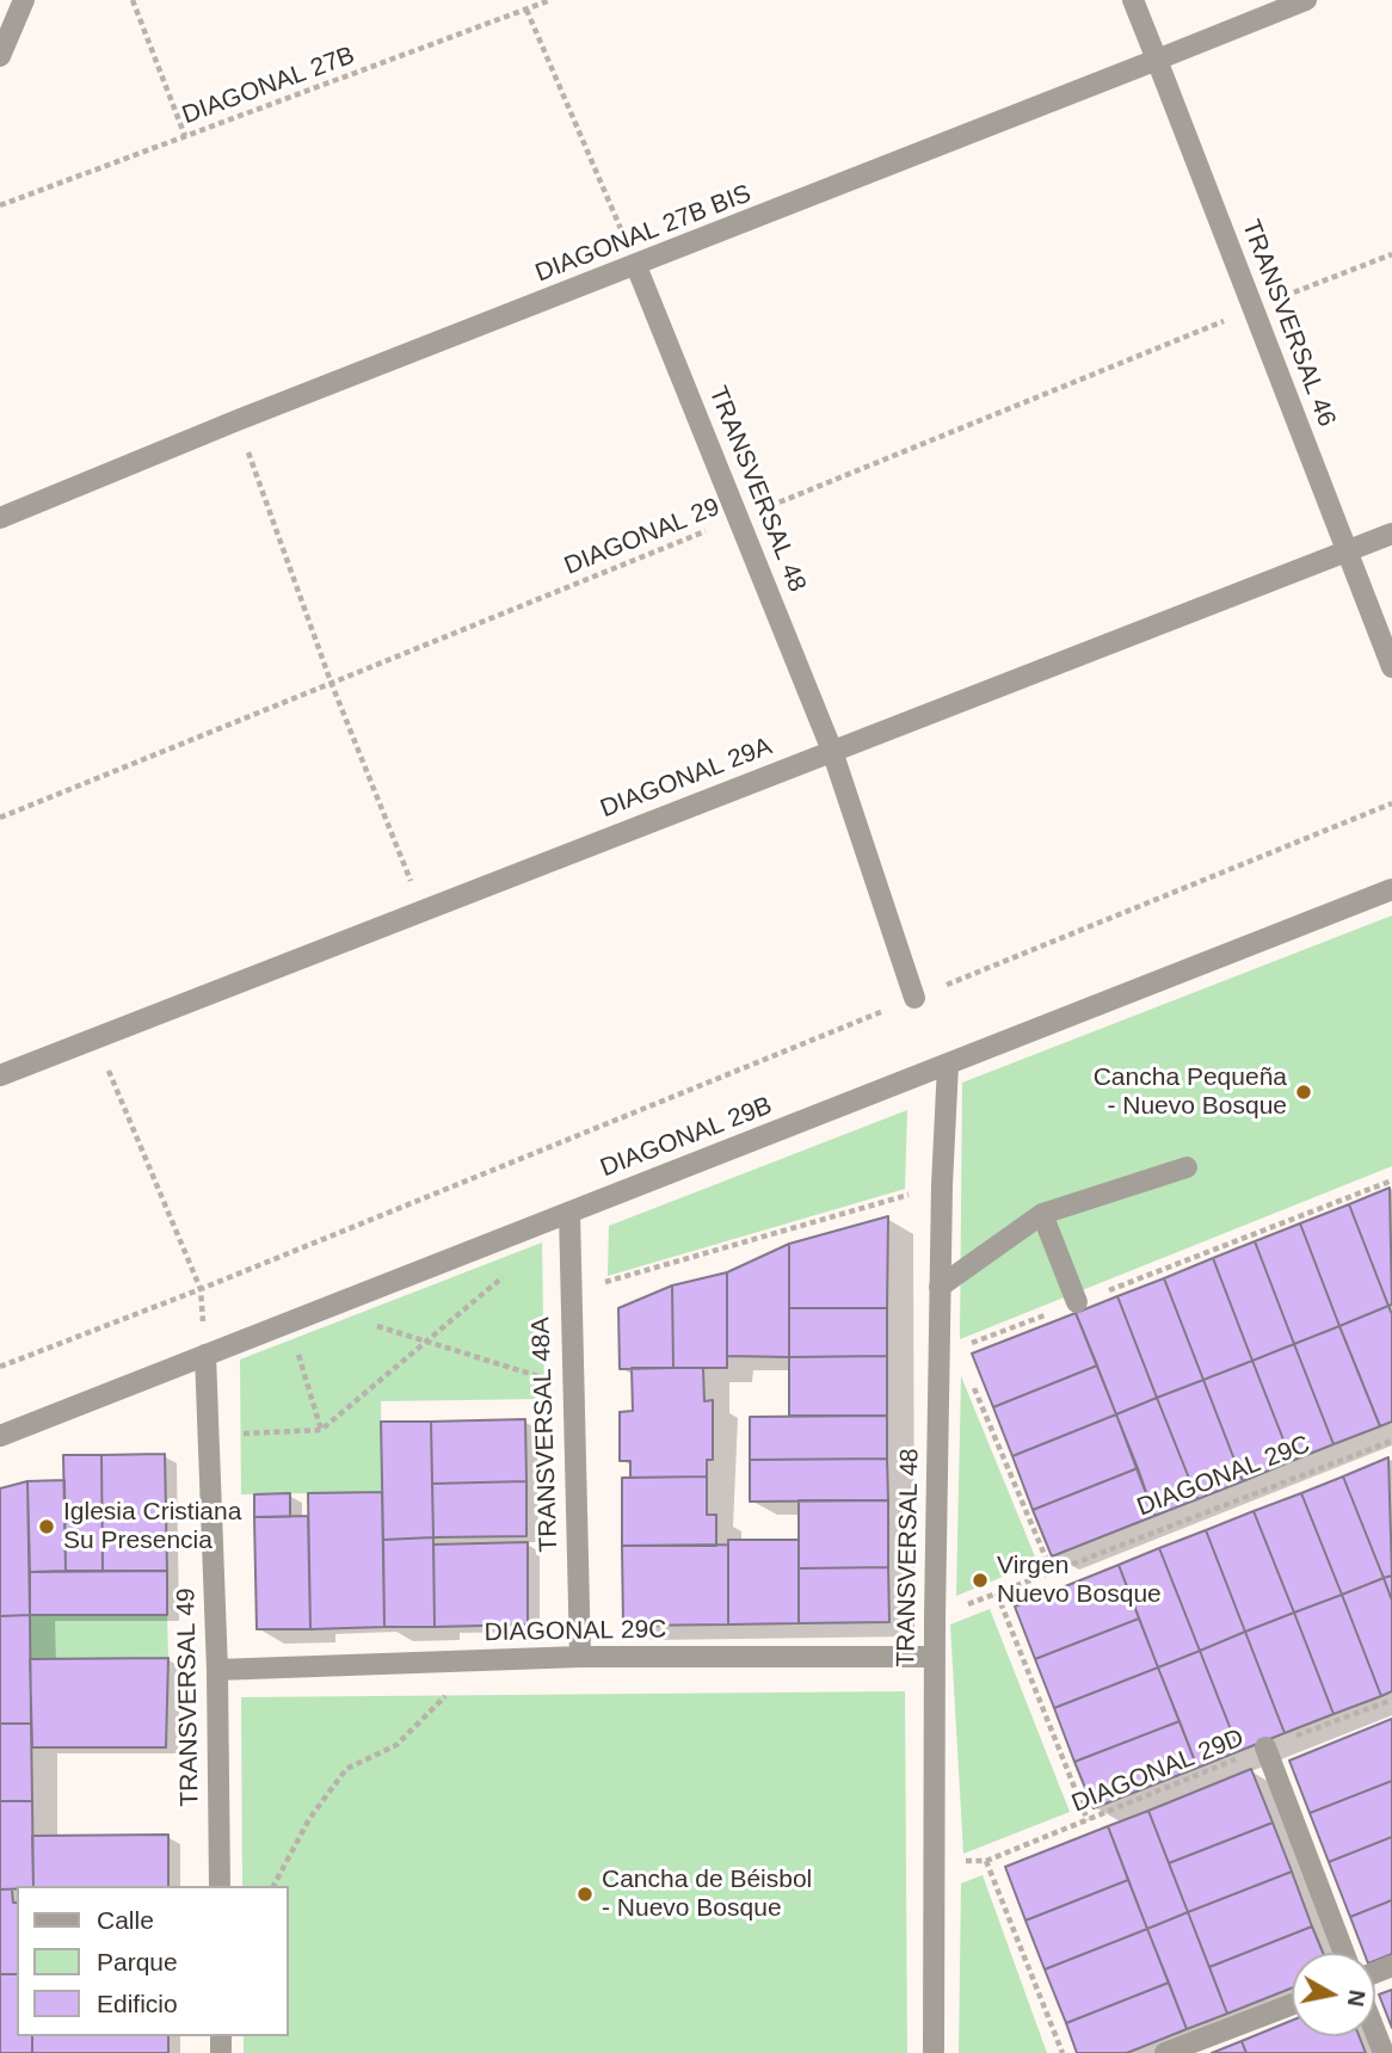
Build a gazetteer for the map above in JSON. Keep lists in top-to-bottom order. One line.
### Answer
{"streets":{"street":["DIAGONAL 27B BIS","TRANSVERSAL 46","TRANSVERSAL 48","DIAGONAL 29A","DIAGONAL 29B","TRANSVERSAL 48A","DIAGONAL 29C","TRANSVERSAL 49"],"path":["DIAGONAL 27B","DIAGONAL 29","DIAGONAL 29D"]},"crossings":[["DIAGONAL 27B BIS","TRANSVERSAL 46"],["DIAGONAL 27B BIS","TRANSVERSAL 48"],["TRANSVERSAL 46","DIAGONAL 29"],["TRANSVERSAL 46","DIAGONAL 29A"],["TRANSVERSAL 48","DIAGONAL 29"],["TRANSVERSAL 48","DIAGONAL 29A"],["TRANSVERSAL 48","DIAGONAL 29B"],["TRANSVERSAL 48","DIAGONAL 29C"],["TRANSVERSAL 48","DIAGONAL 29D"],["DIAGONAL 29B","TRANSVERSAL 48A"],["DIAGONAL 29B","TRANSVERSAL 49"],["TRANSVERSAL 48A","DIAGONAL 29C"],["DIAGONAL 29C","TRANSVERSAL 49"]],"places":["Cancha Pequeña - Nuevo Bosque","Iglesia Cristiana Su Presencia","Virgen Nuevo Bosque","Cancha de Béisbol - Nuevo Bosque"],"legend":["Calle","Parque","Edificio"],"north":"right"}
